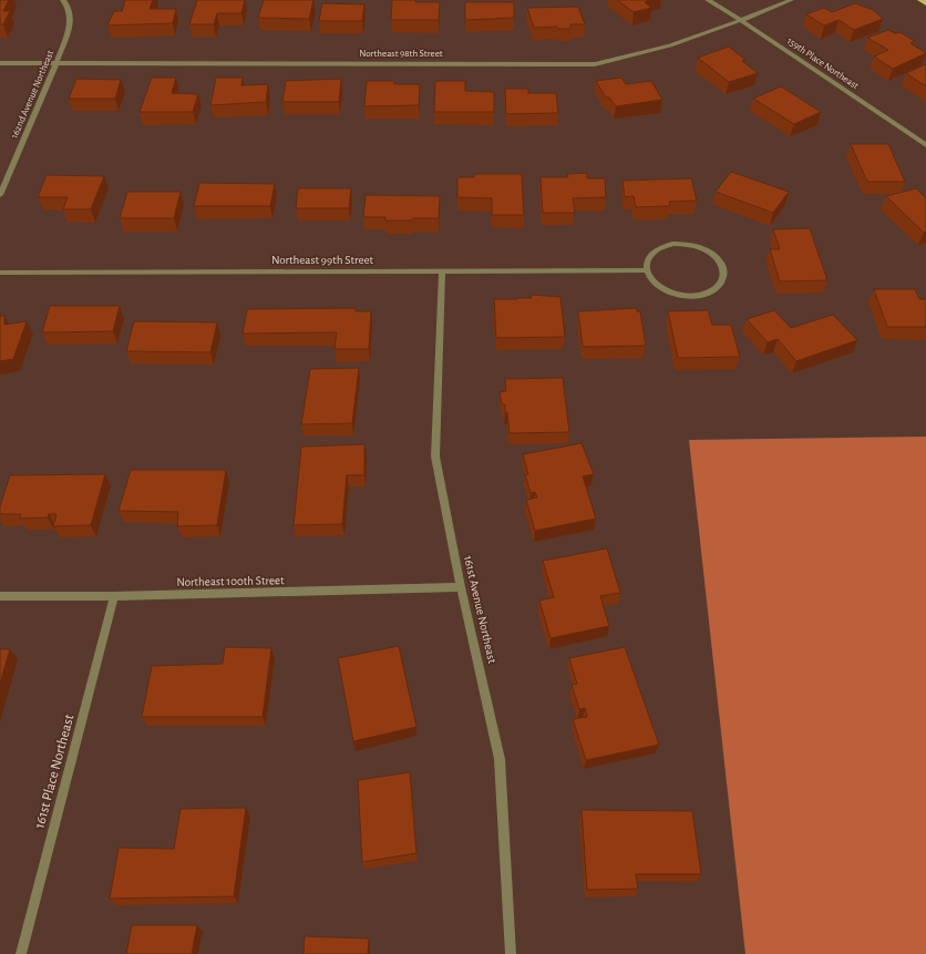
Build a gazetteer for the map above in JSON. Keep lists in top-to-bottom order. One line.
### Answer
{"streets":{"street":["Northeast 98th Street","159th Place Northeast","162nd Avenue Northeast","Northeast 99th Street","Northeast 100th Street","161st Avenue Northeast","161st Place Northeast"]},"crossings":[["Northeast 98th Street","159th Place Northeast"],["Northeast 98th Street","162nd Avenue Northeast"],["Northeast 99th Street","161st Avenue Northeast"],["Northeast 100th Street","161st Avenue Northeast"],["Northeast 100th Street","161st Place Northeast"]]}
